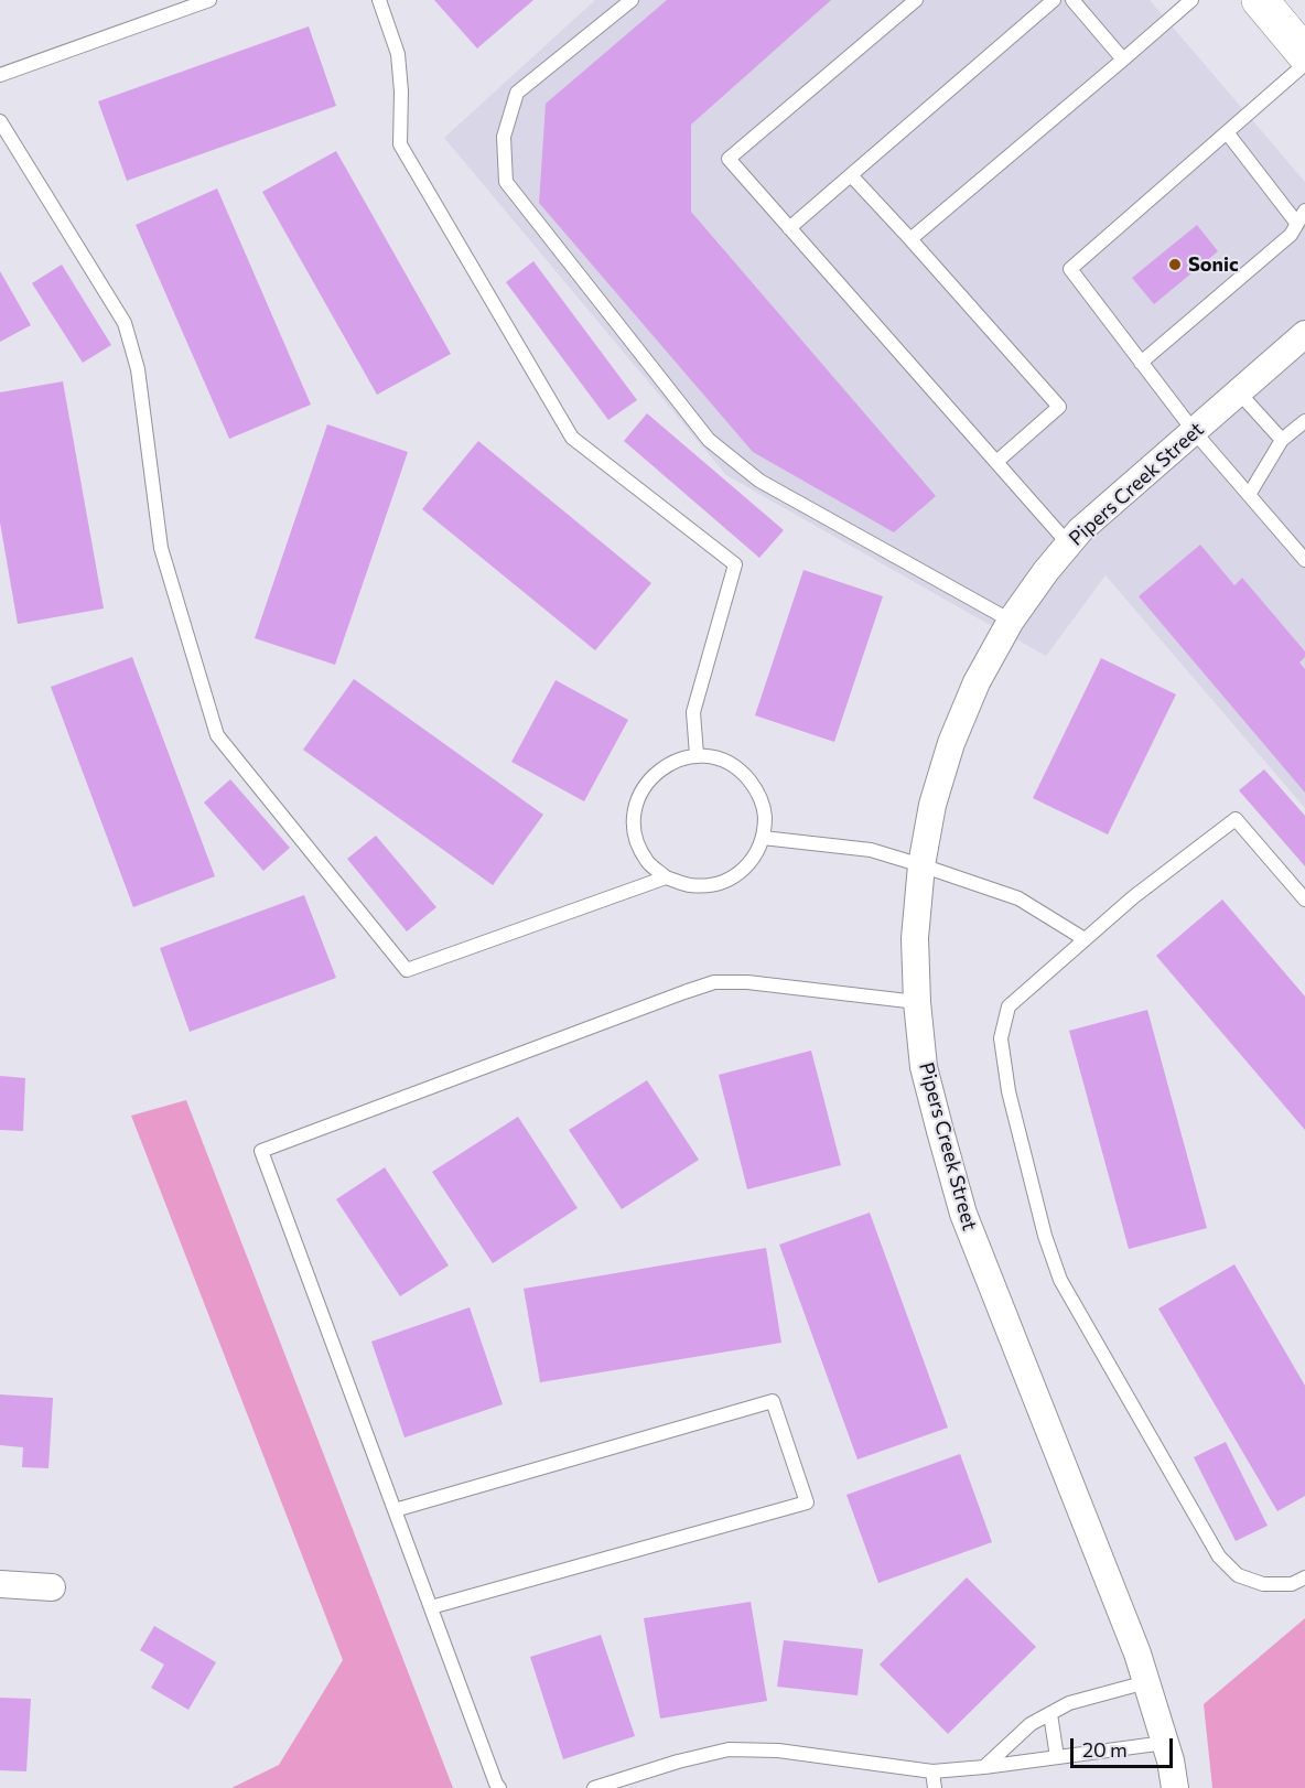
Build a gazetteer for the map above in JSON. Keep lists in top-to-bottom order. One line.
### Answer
{"streets":{"street":["Pipers Creek Street"]},"places":["Sonic"],"scale_bar":"20 m"}
